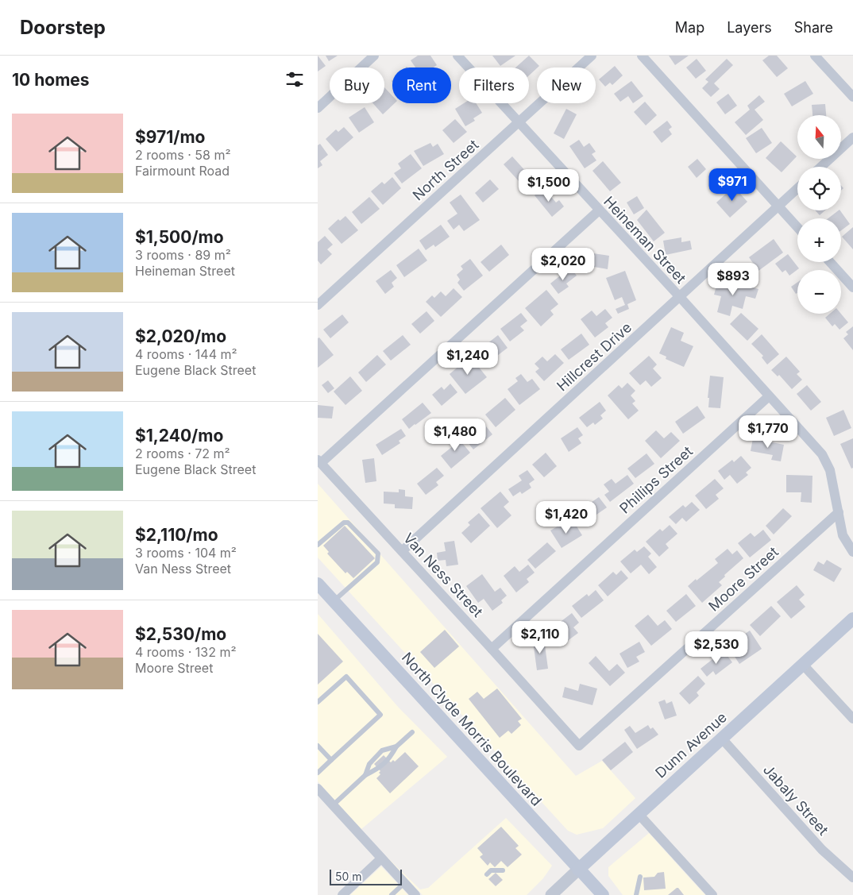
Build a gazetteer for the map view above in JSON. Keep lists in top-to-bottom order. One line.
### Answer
{"streets":{"main road":["North Clyde Morris Boulevard","Dunn Avenue"],"street":["North Street","Heineman Street","Hillcrest Drive","Phillips Street","Van Ness Street","Moore Street","Jabaly Street"]},"crossings":[["North Street","Heineman Street"],["Heineman Street","Hillcrest Drive"],["Heineman Street","Phillips Street"],["Heineman Street","Moore Street"],["Hillcrest Drive","Van Ness Street"],["Phillips Street","Van Ness Street"],["Van Ness Street","Moore Street"],["North Clyde Morris Boulevard","Dunn Avenue"],["Dunn Avenue","Jabaly Street"]],"scale_bar":"50 m","north":"top","page":{"header":"Doorstep","nav":["Map","Layers","Share"],"heading":"10 homes","chip":["Buy","Rent","Filters","New"],"list":[{"name":"$971/mo","note":"2 rooms · 58 m² · Fairmount Road"},{"name":"$1,500/mo","note":"3 rooms · 89 m² · Heineman Street"},{"name":"$2,020/mo","note":"4 rooms · 144 m² · Eugene Black Street"},{"name":"$1,240/mo","note":"2 rooms · 72 m² · Eugene Black Street"},{"name":"$2,110/mo","note":"3 rooms · 104 m² · Van Ness Street"},{"name":"$2,530/mo","note":"4 rooms · 132 m² · Moore Street"}],"map_buttons":["+","−"],"price":["$971","$1,500","$2,020","$893","$1,240","$1,770","$1,480","$1,420","$2,110","$2,530"],"scale":"50 m"}}
